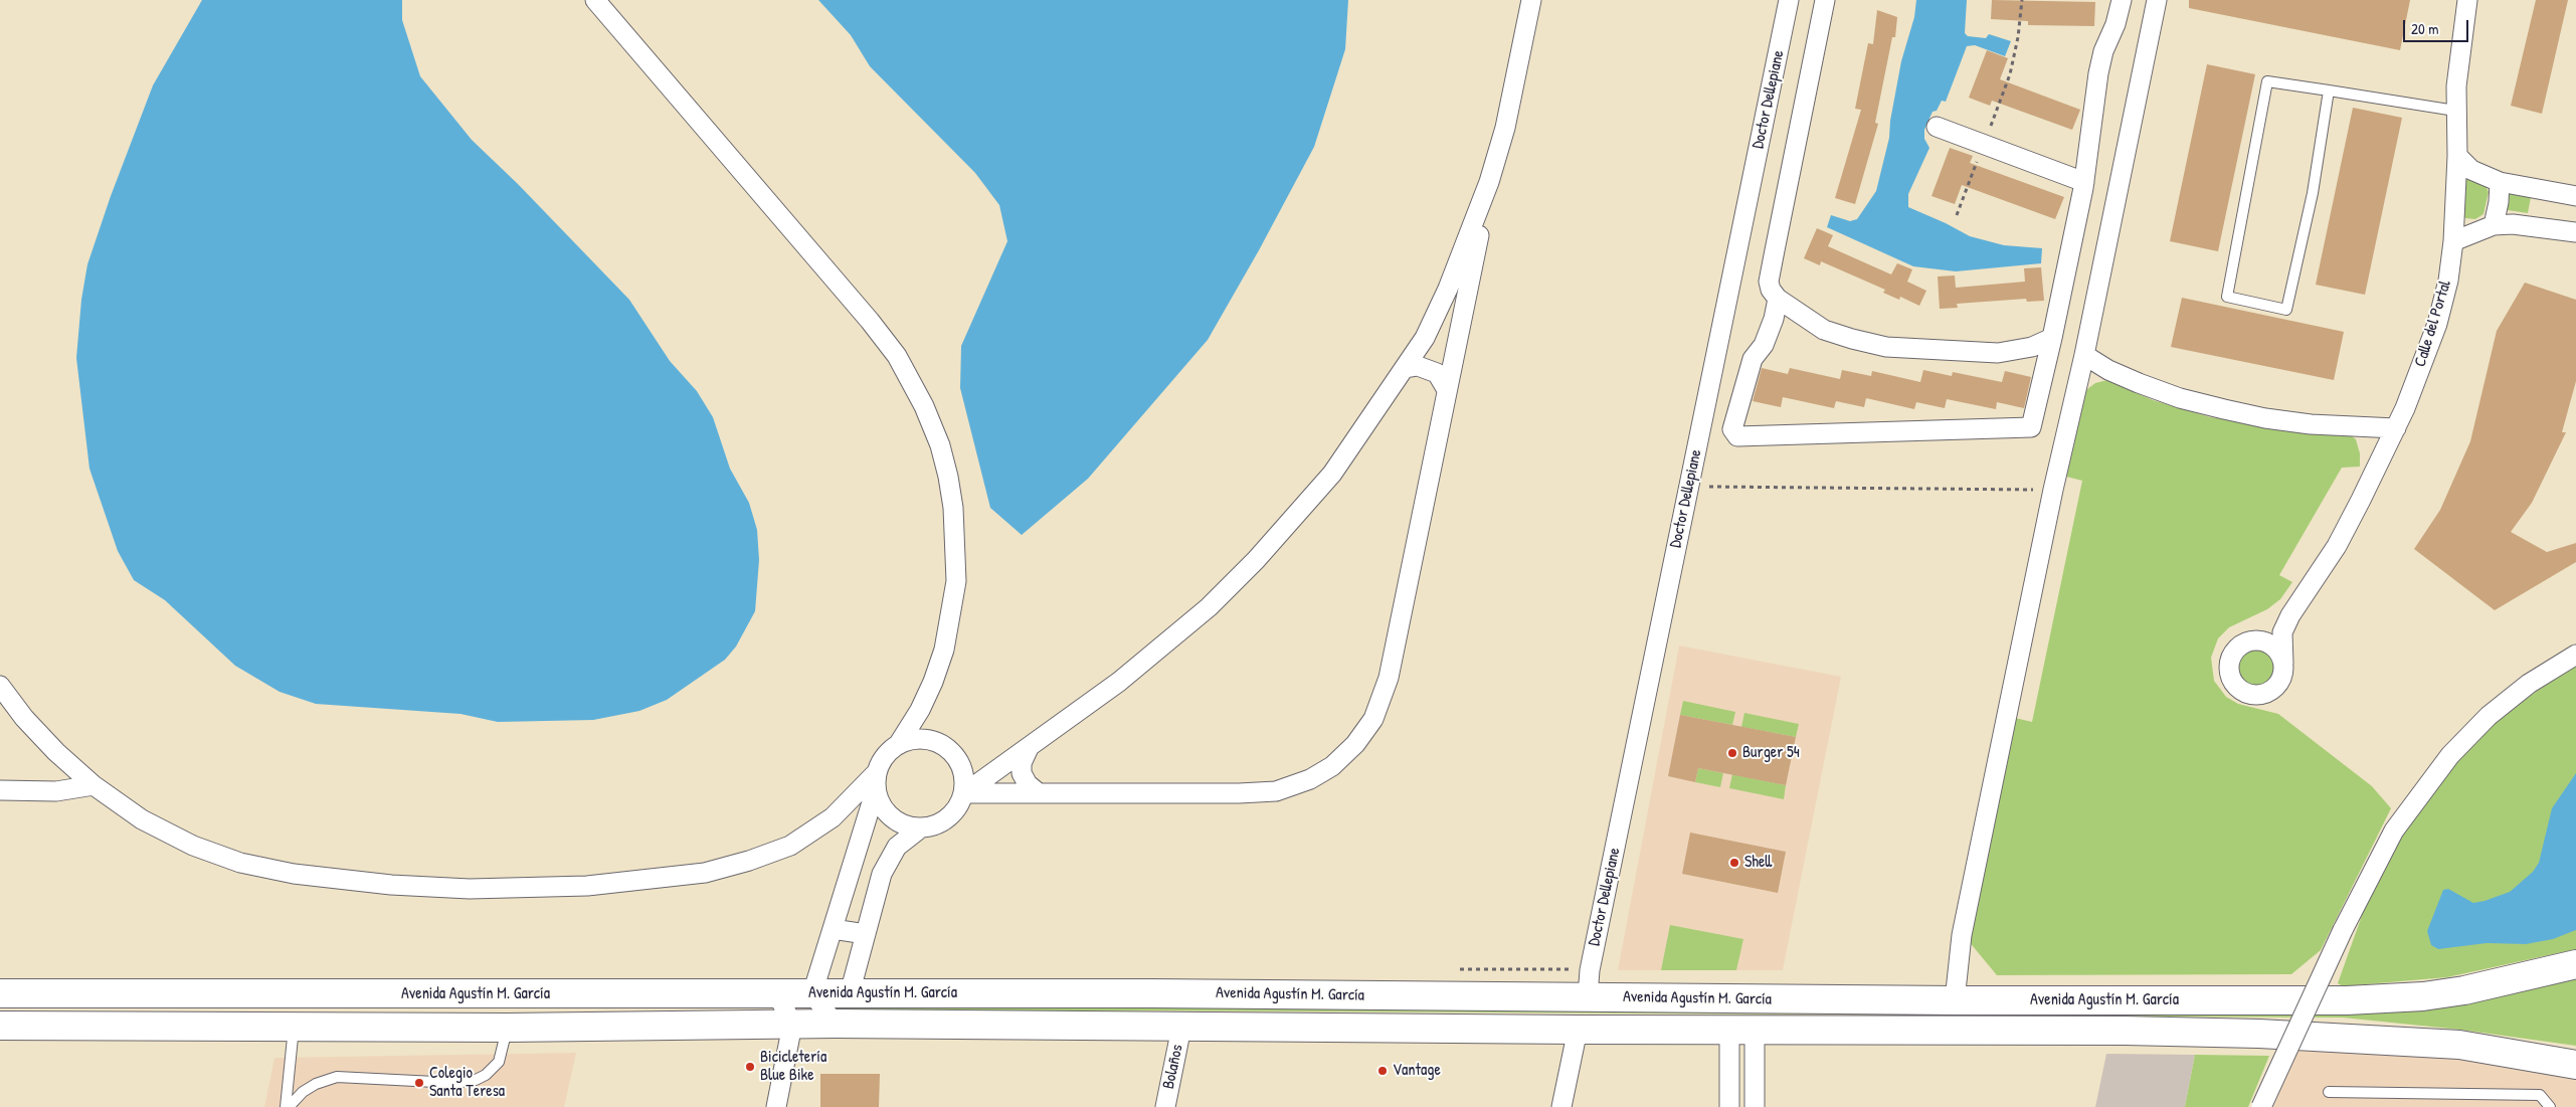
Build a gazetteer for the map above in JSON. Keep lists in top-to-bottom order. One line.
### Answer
{"streets":{"main road":["Avenida Agustín M. García"],"street":["Doctor Dellepiane","Calle del Portal","Bolaños"]},"crossings":[["Doctor Dellepiane","Avenida Agustín M. García"],["Avenida Agustín M. García","Bolaños"]],"places":["Burger 54","Shell","Bicicletería Blue Bike","Vantage","Colegio Santa Teresa"],"scale_bar":"20 m"}
